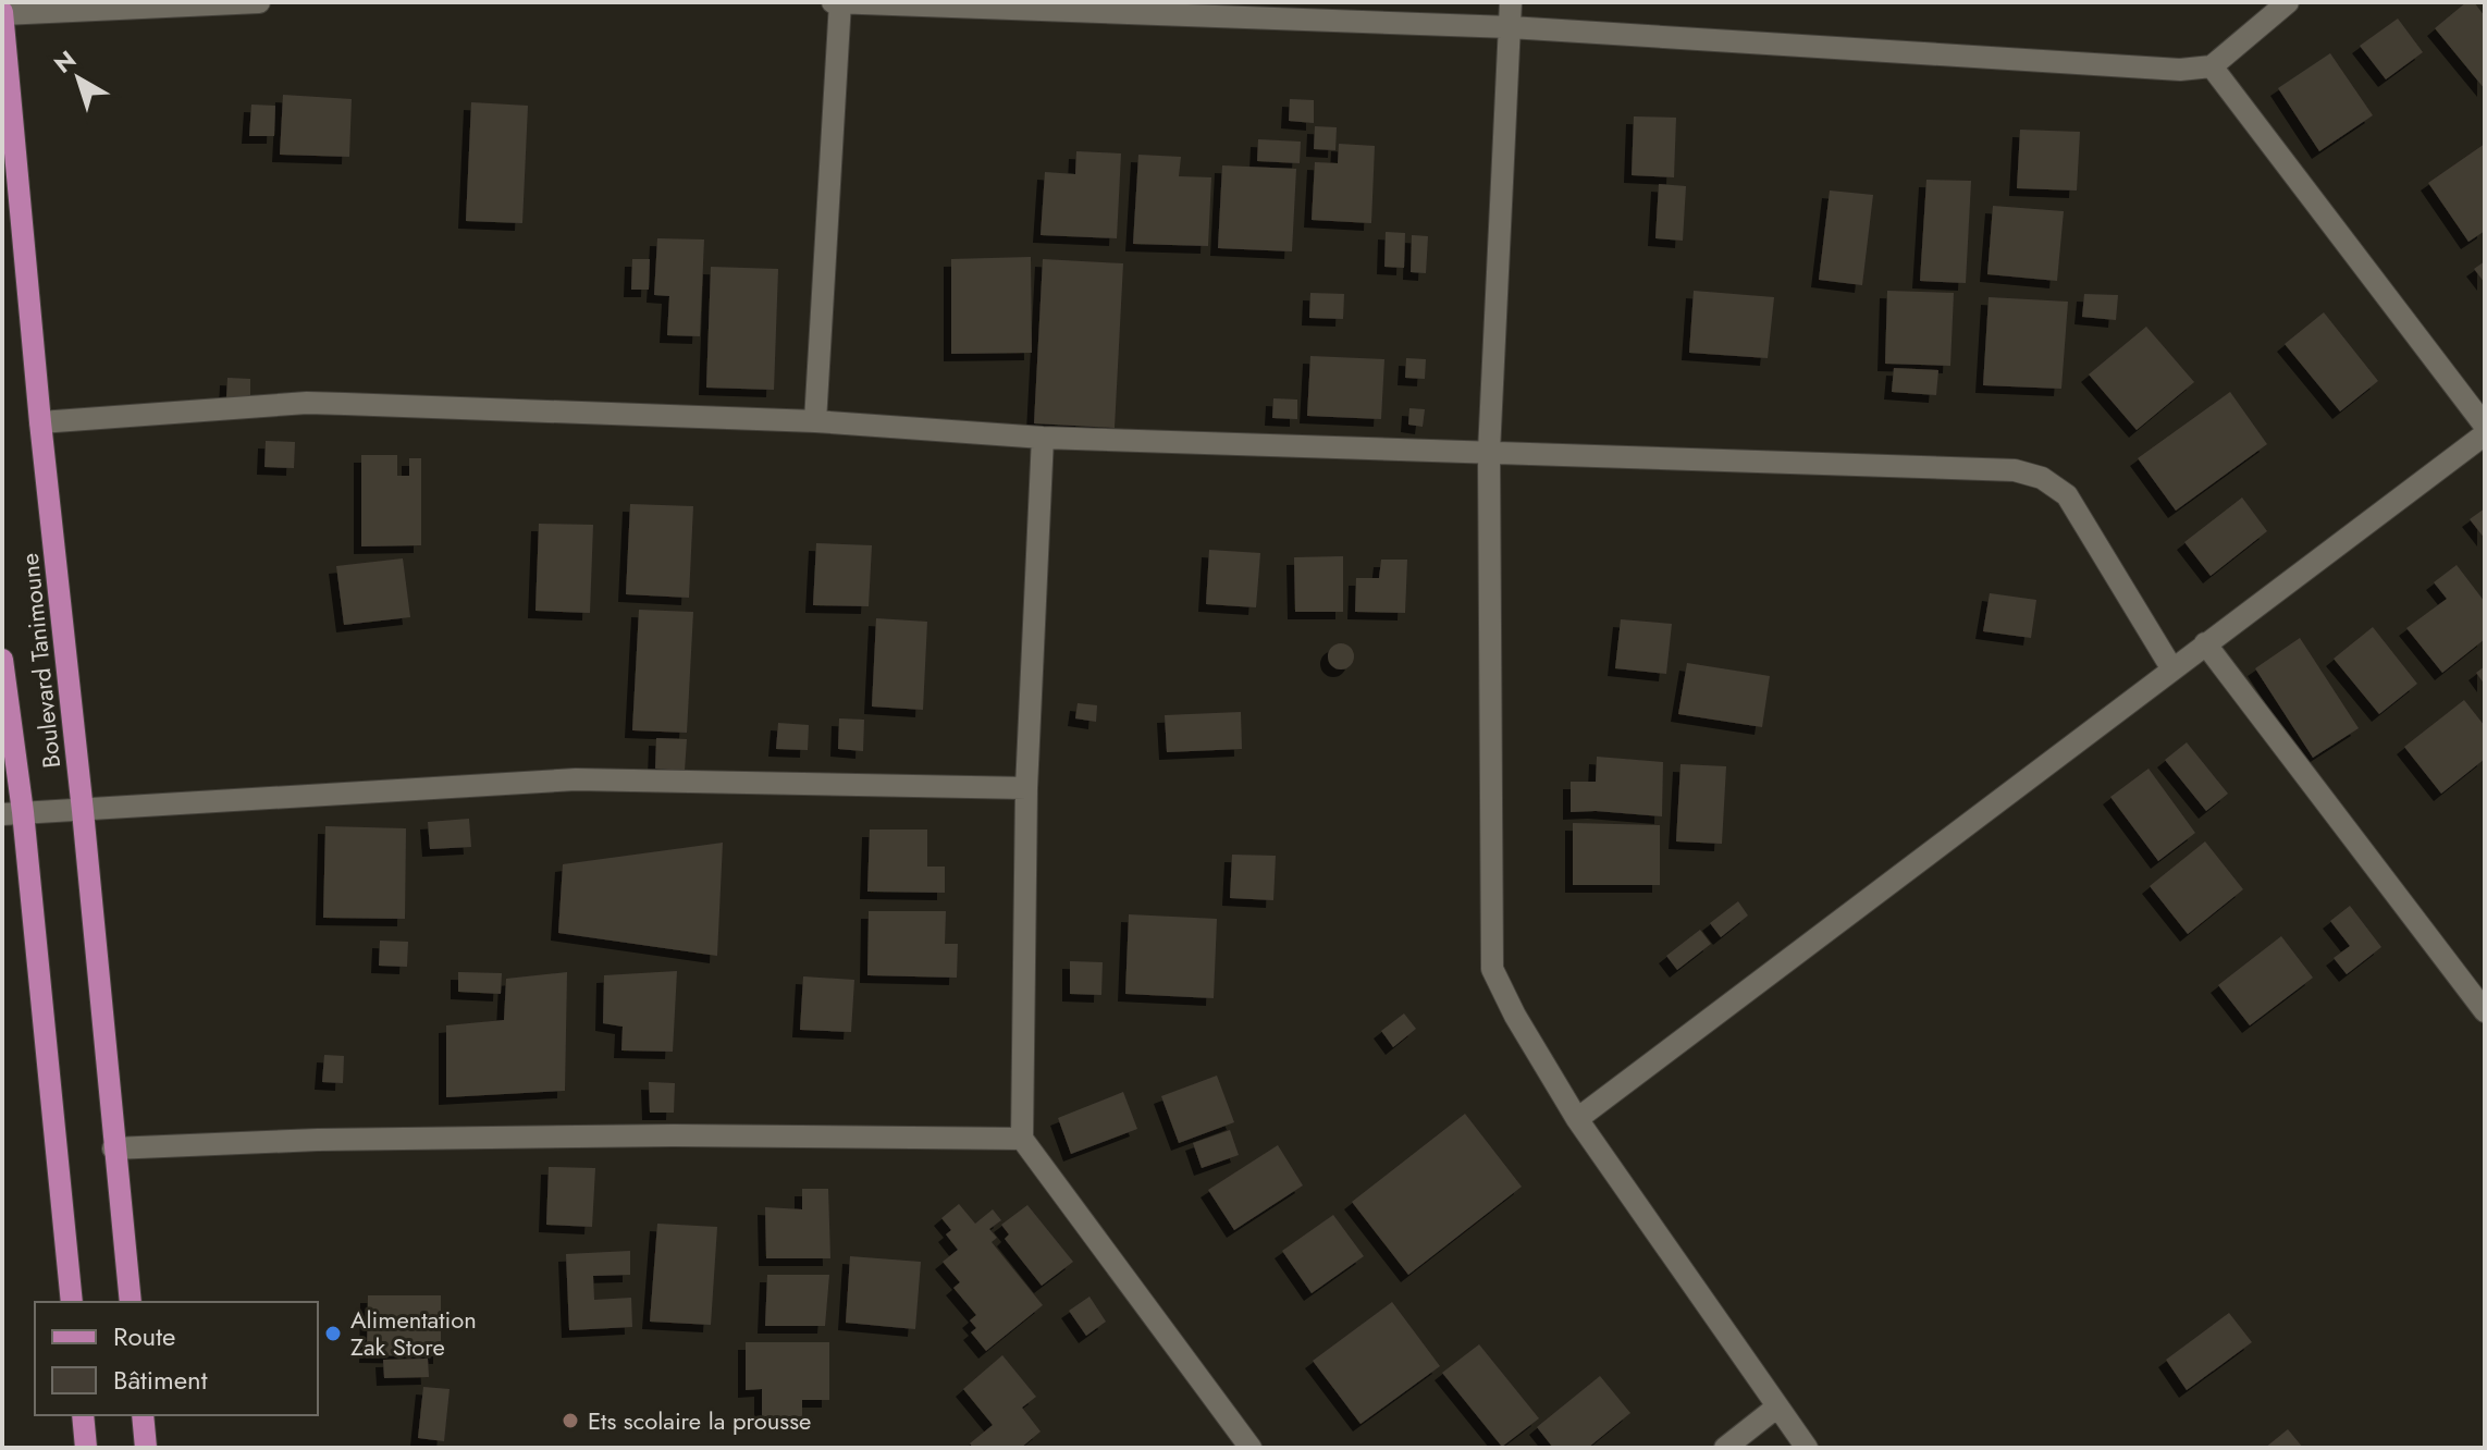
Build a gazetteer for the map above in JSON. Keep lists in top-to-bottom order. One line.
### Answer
{"streets":{"main road":["Boulevard Tanimoune"]},"places":["Alimentation Zak Store","Ets scolaire la prousse"],"legend":["Route","Bâtiment"],"north":"top left"}
